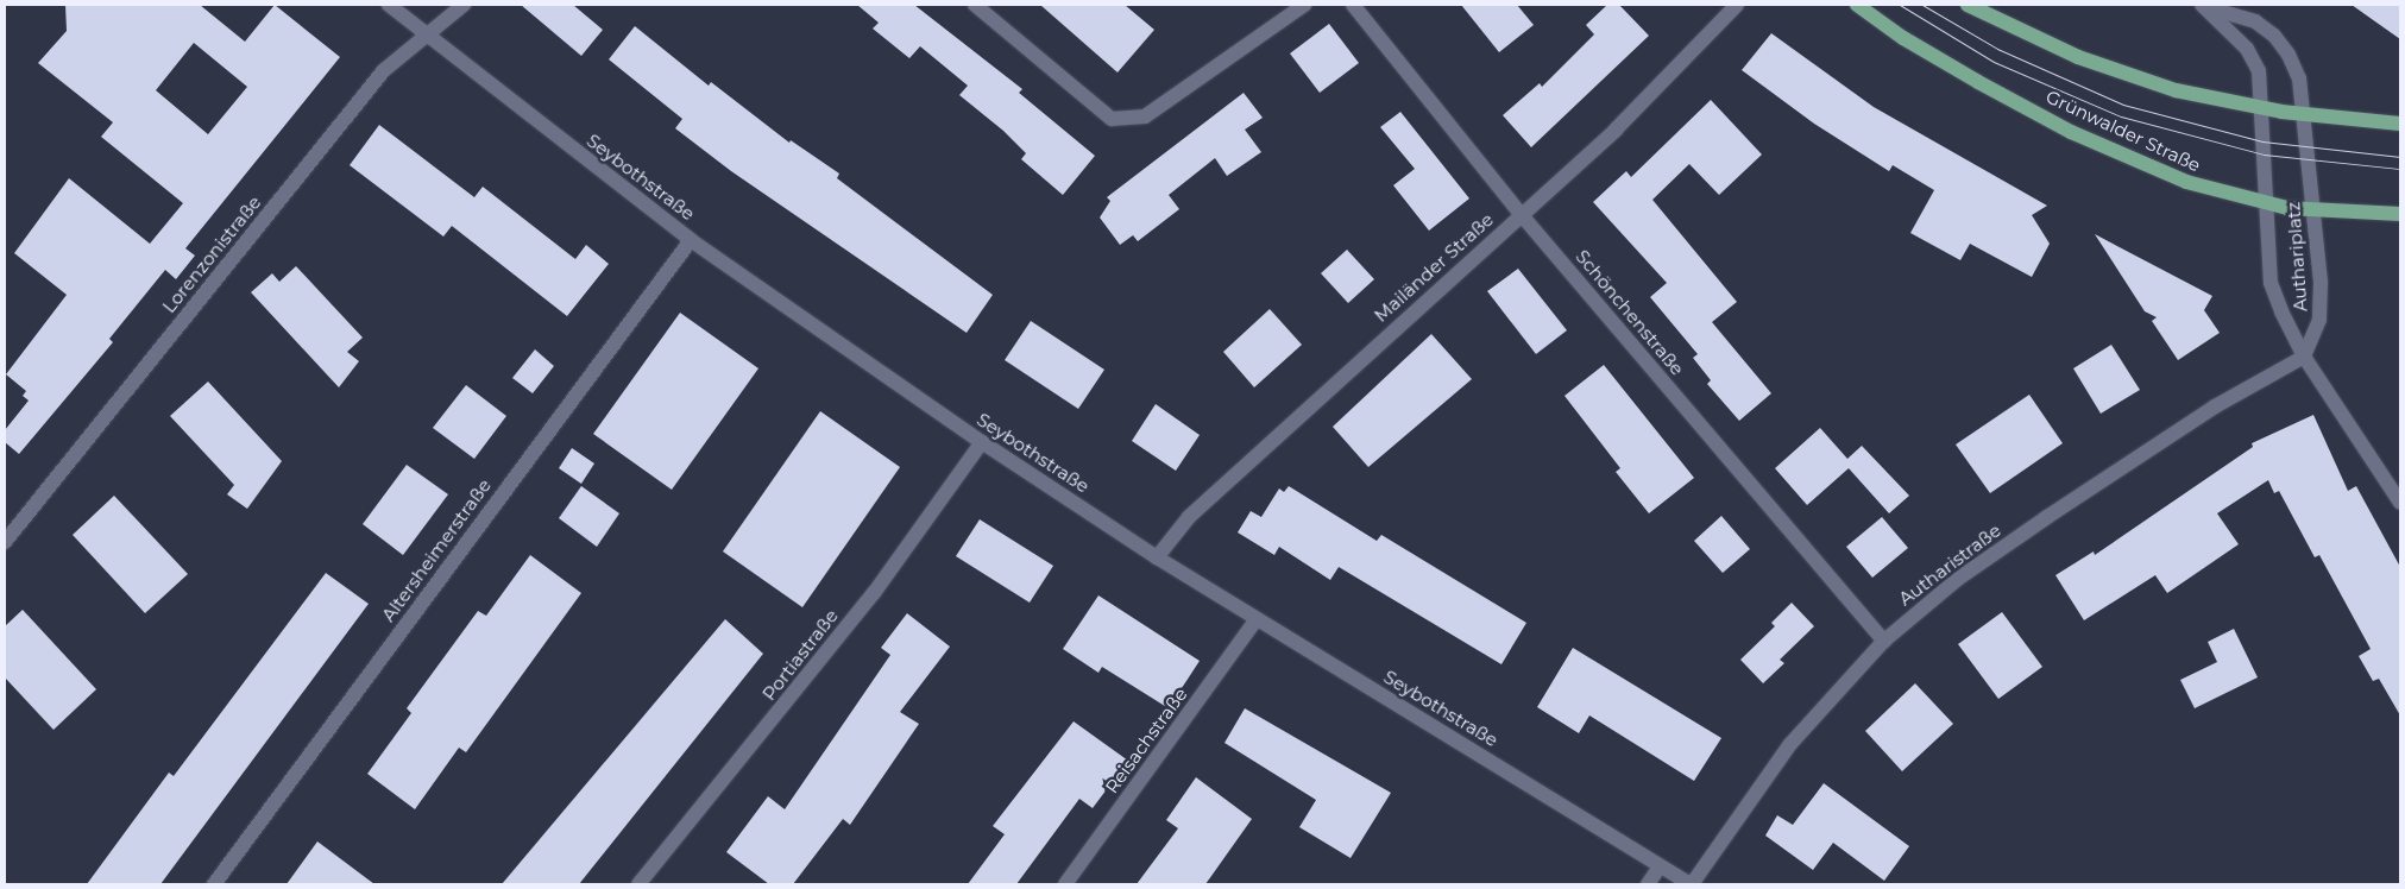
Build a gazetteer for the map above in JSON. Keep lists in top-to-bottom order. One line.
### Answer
{"streets":{"main road":["Grünwalder Straße"],"street":["Seybothstraße","Lorenzonistraße","Authariplatz","Mailänder Straße","Schönchenstraße","Altersheimerstraße","Autharistraße","Portiastraße","Reisachstraße"]},"crossings":[["Grünwalder Straße","Authariplatz"],["Seybothstraße","Lorenzonistraße"],["Seybothstraße","Mailänder Straße"],["Seybothstraße","Altersheimerstraße"],["Seybothstraße","Autharistraße"],["Seybothstraße","Portiastraße"],["Seybothstraße","Reisachstraße"],["Authariplatz","Autharistraße"],["Mailänder Straße","Schönchenstraße"],["Schönchenstraße","Autharistraße"]]}
